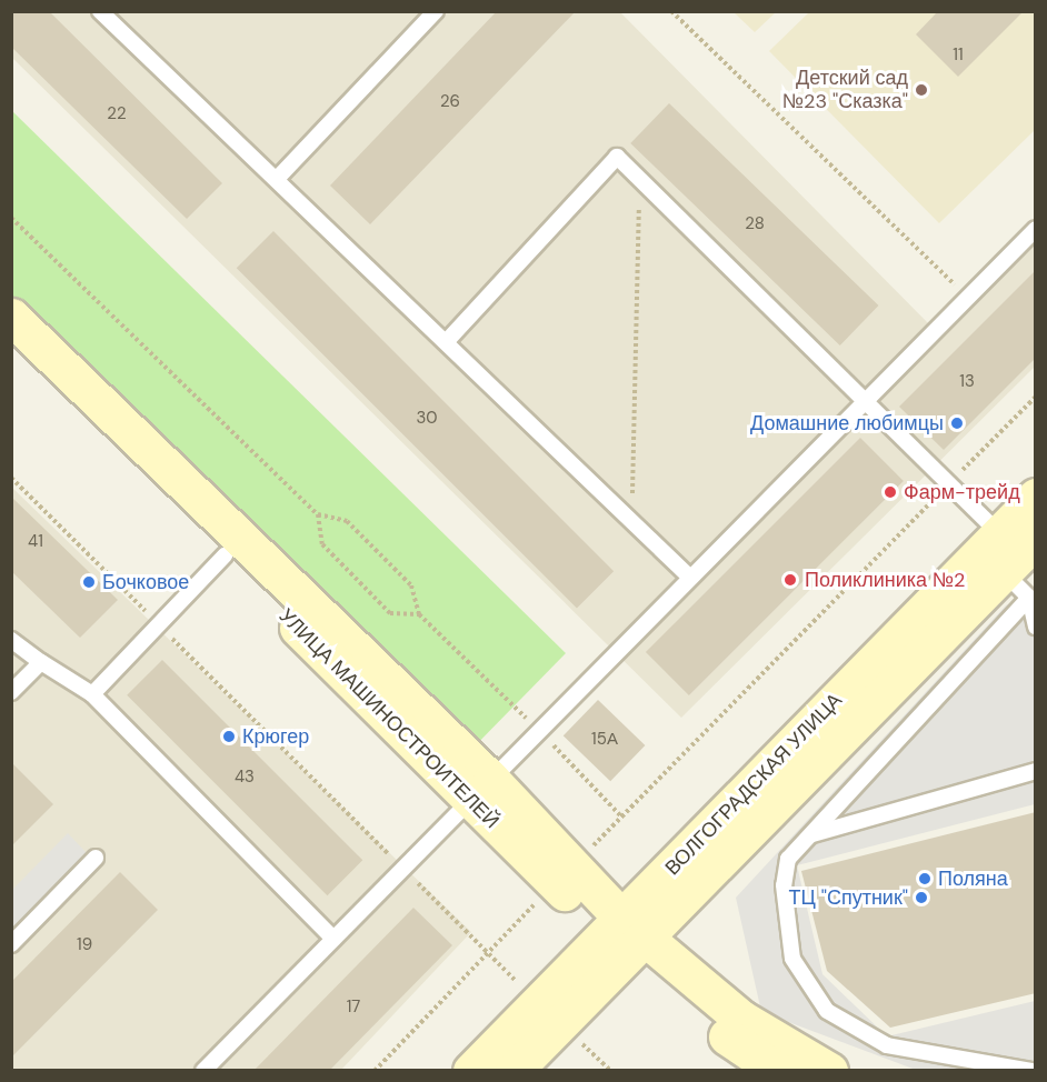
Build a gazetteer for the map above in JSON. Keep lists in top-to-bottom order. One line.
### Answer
{"streets":{"main road":["УЛИЦА МАШИНОСТРОИТЕЛЕЙ","ВОЛГОГРАДСКАЯ УЛИЦА"]},"crossings":[["УЛИЦА МАШИНОСТРОИТЕЛЕЙ","ВОЛГОГРАДСКАЯ УЛИЦА"]],"places":["Детский сад №23 \"Сказка\"","Домашние любимцы","Фарм-трейд","Поликлиника №2","Бочковое","Крюгер","Поляна","ТЦ \"Спутник\""],"house_numbers":["11","26","22","28","13","30","41","15А","43","19","17"]}
